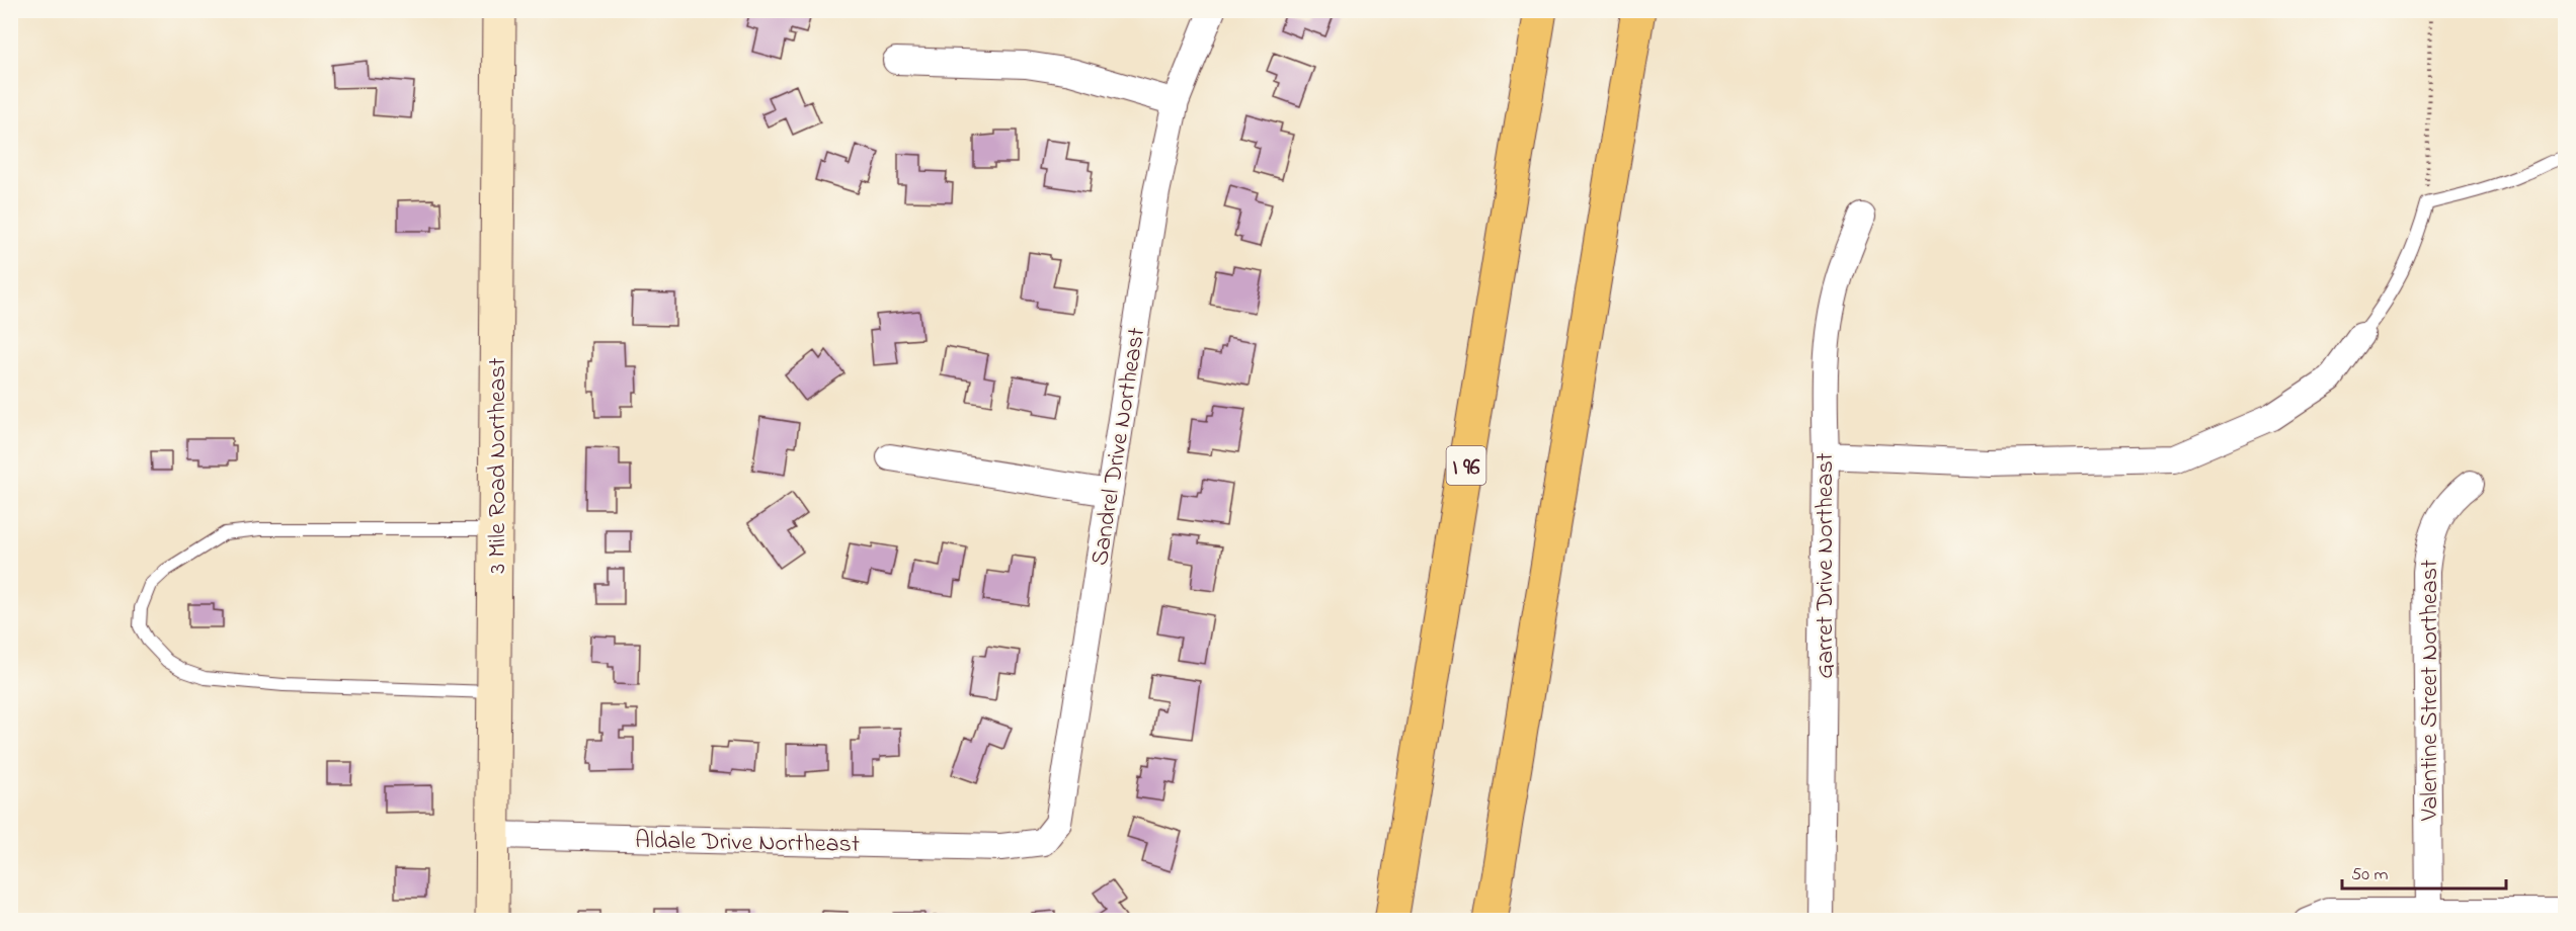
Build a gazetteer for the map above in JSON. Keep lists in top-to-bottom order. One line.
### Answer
{"streets":{"highway":["I 96"],"main road":["3 Mile Road Northeast"],"street":["Sandrel Drive Northeast","Garret Drive Northeast","Valentine Street Northeast","Aldale Drive Northeast"]},"crossings":[["Sandrel Drive Northeast","Aldale Drive Northeast"],["3 Mile Road Northeast","Aldale Drive Northeast"]],"scale_bar":"50 m"}
